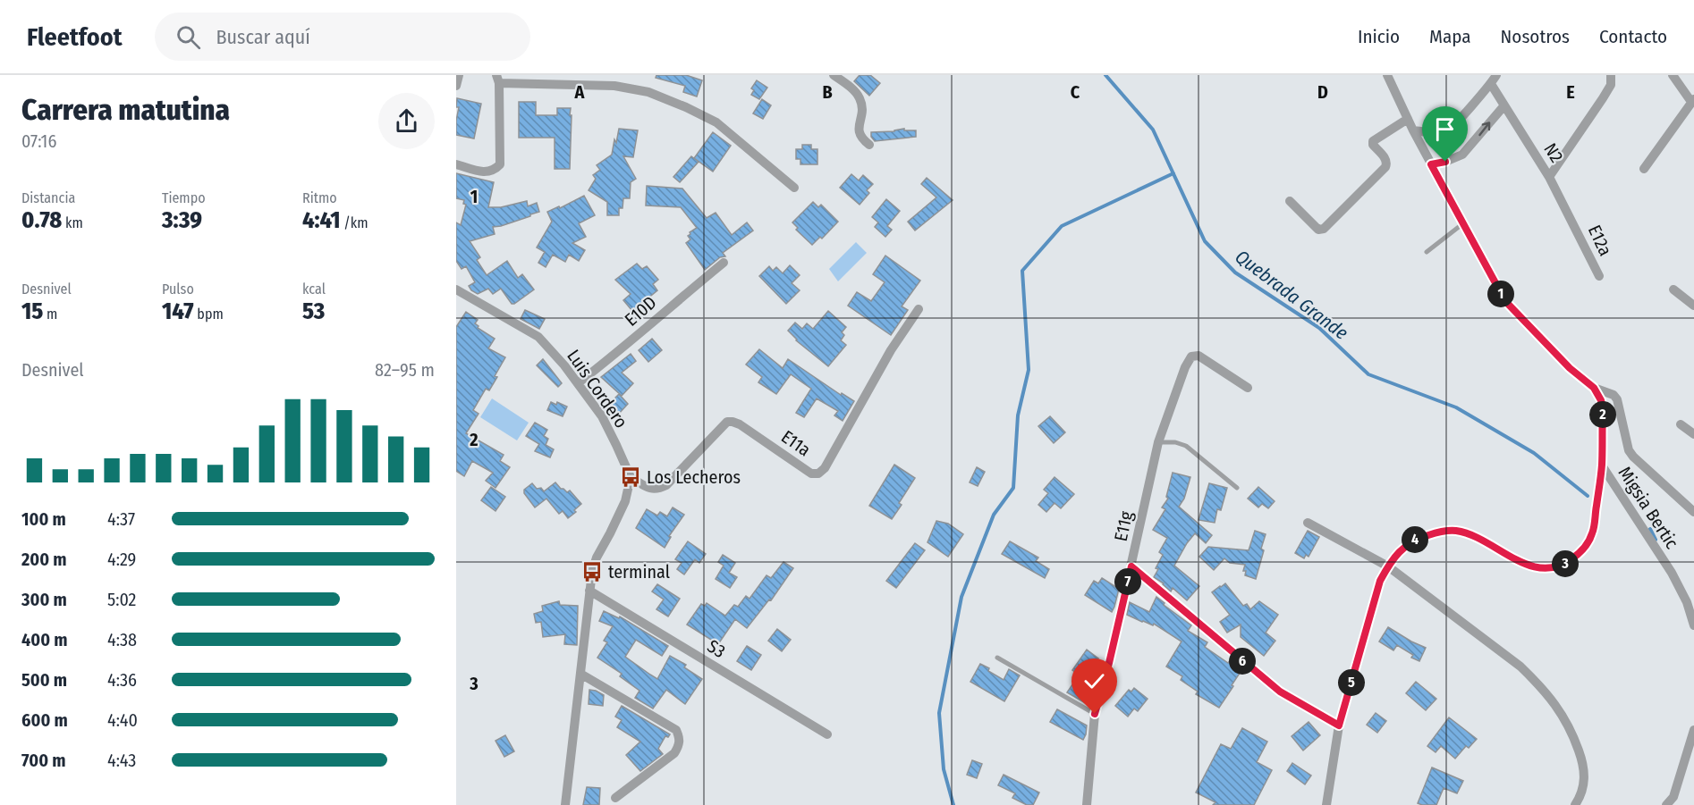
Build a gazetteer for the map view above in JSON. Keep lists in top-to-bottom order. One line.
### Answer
{"streets":{"street":["N2","E12a","E10D","Luis Cordero","E11a","Migsia Bertic","E11g","S3"]},"crossings":[["N2","E12a"],["E10D","Luis Cordero"],["Luis Cordero","E11a"]],"water":["Quebrada Grande"],"places":{"bus stop":["Los Lecheros","terminal"]},"page":{"header":"Fleetfoot","search":"Buscar aquí","nav":["Inicio","Mapa","Nosotros","Contacto"],"heading":["Carrera matutina","07:16"],"stats":[["Distancia","0.78 km"],["Tiempo","3:39"],["Ritmo","4:41 /km"],["Desnivel","15 m"],["Pulso","147 bpm"],["kcal","53"]],"pins":["1","2","4","3","7","6","5"],"chart":["Desnivel","82–95 m"],"list":[{"name":"100 m","note":"4:37"},{"name":"200 m","note":"4:29"},{"name":"300 m","note":"5:02"},{"name":"400 m","note":"4:38"},{"name":"500 m","note":"4:36"},{"name":"600 m","note":"4:40"},{"name":"700 m","note":"4:43"}]},"grid":{"columns":["A","B","C","D","E"],"rows":["1","2","3"]}}
